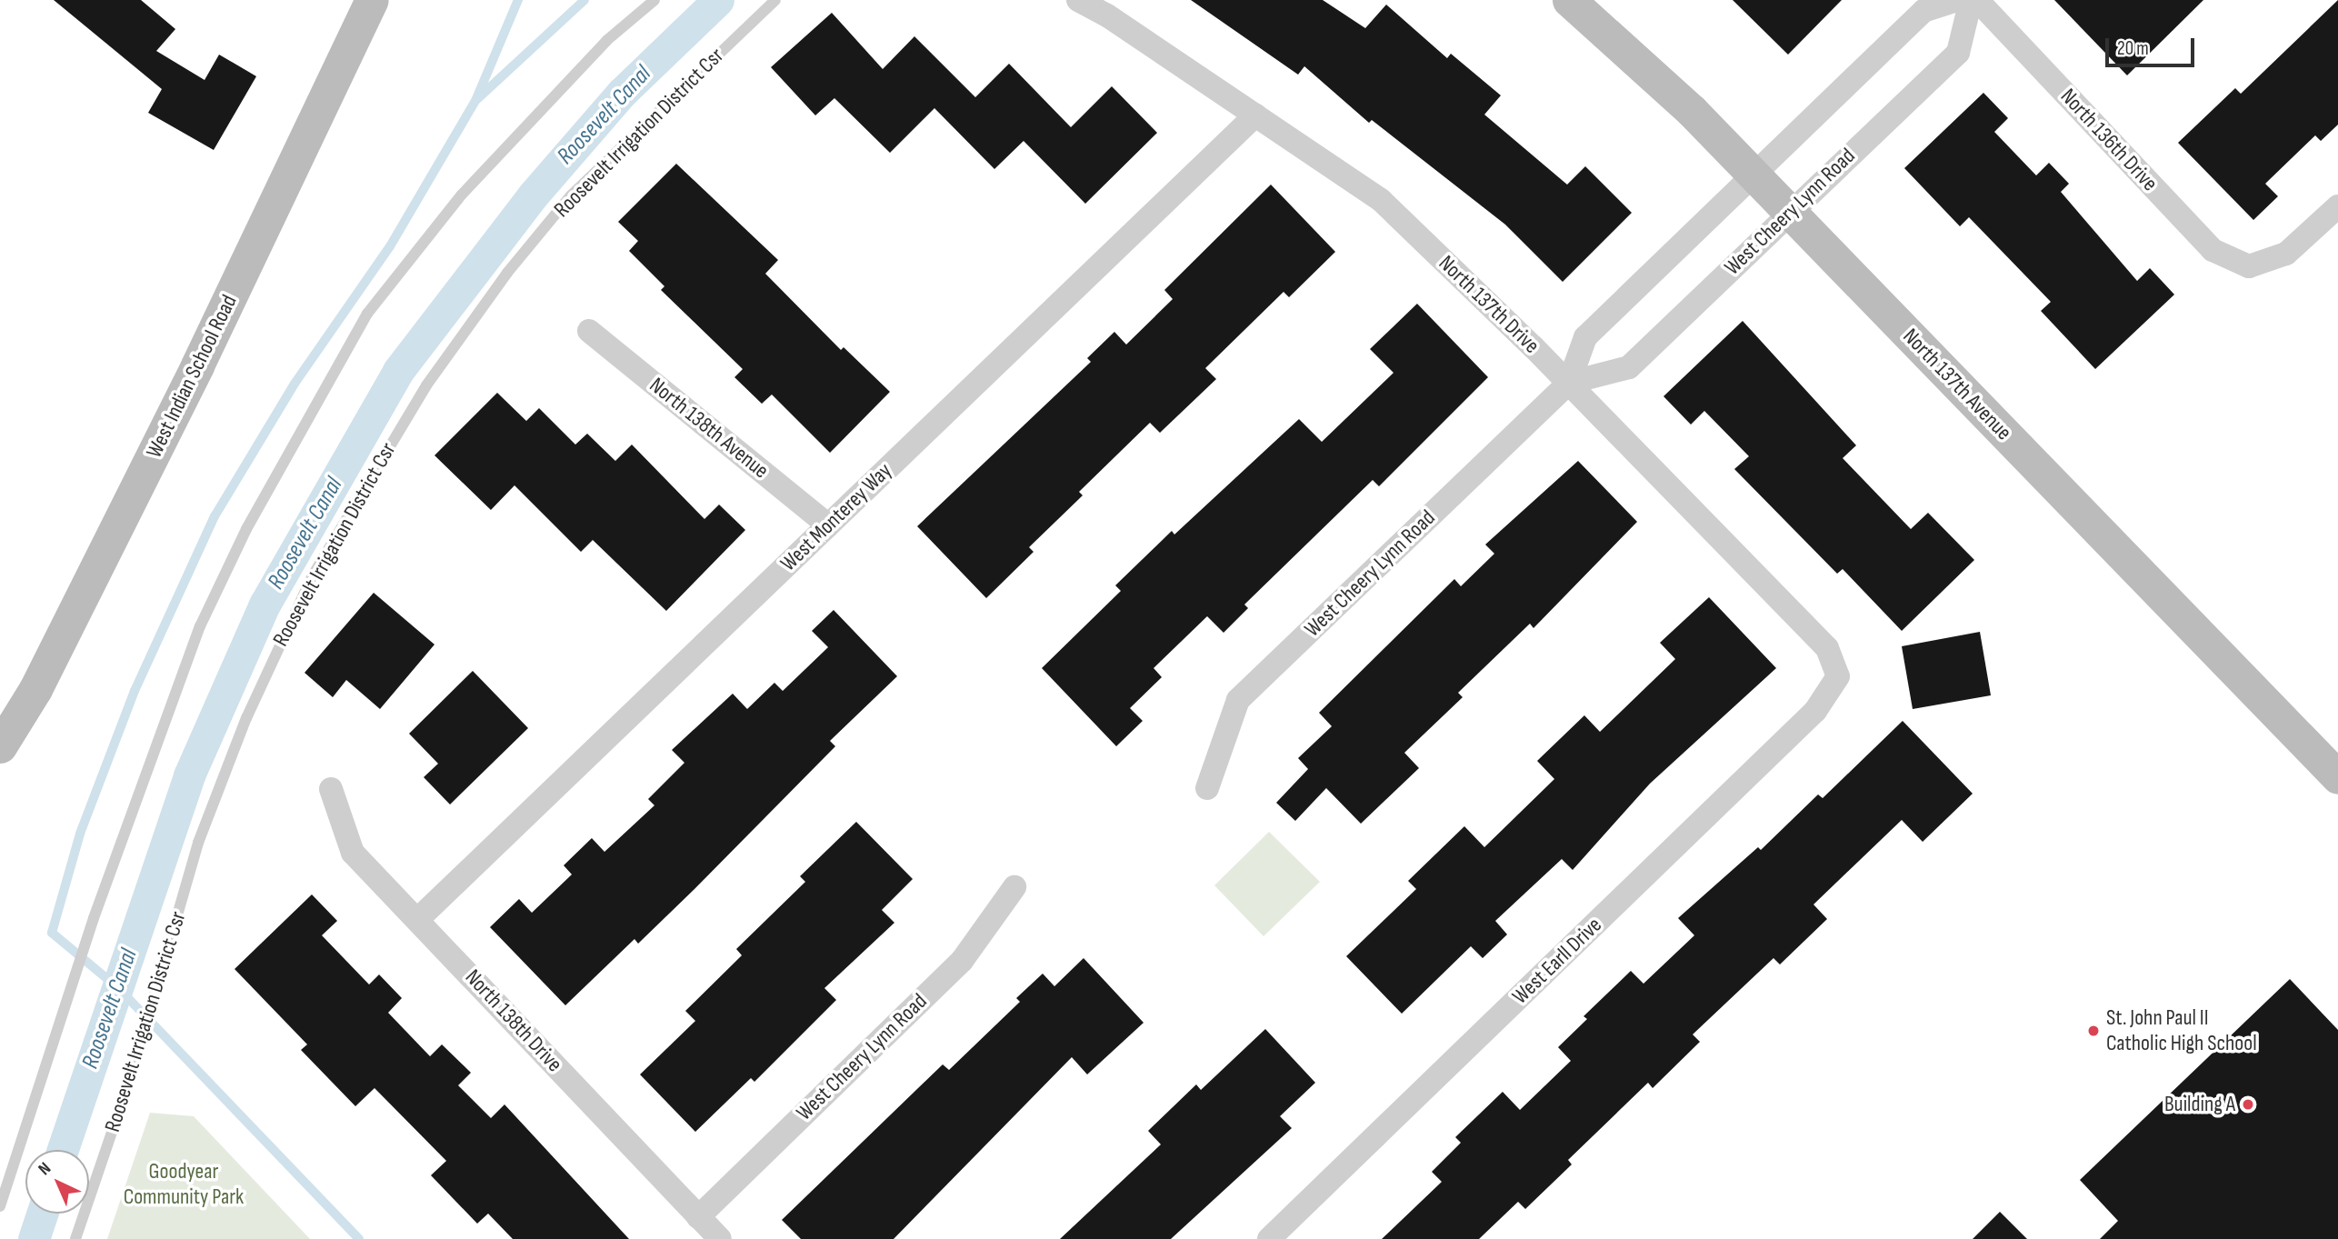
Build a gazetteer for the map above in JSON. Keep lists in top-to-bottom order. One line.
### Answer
{"streets":{"street":["North 136th Drive","West Cheery Lynn Road","North 137th Drive","West Indian School Road","North 137th Avenue","North 138th Avenue","West Monterey Way","West Earll Drive","North 138th Drive"],"lane":["Roosevelt Irrigation District Csr"]},"crossings":[["West Cheery Lynn Road","North 137th Drive"],["West Cheery Lynn Road","North 137th Avenue"],["West Cheery Lynn Road","North 138th Drive"],["North 137th Drive","West Monterey Way"],["North 137th Drive","West Earll Drive"],["North 138th Avenue","West Monterey Way"],["West Monterey Way","North 138th Drive"]],"water":["Roosevelt Canal"],"parks":["Goodyear Community Park"],"places":["St. John Paul II Catholic High School","Building A"],"scale_bar":"20 m","north":"top left"}
